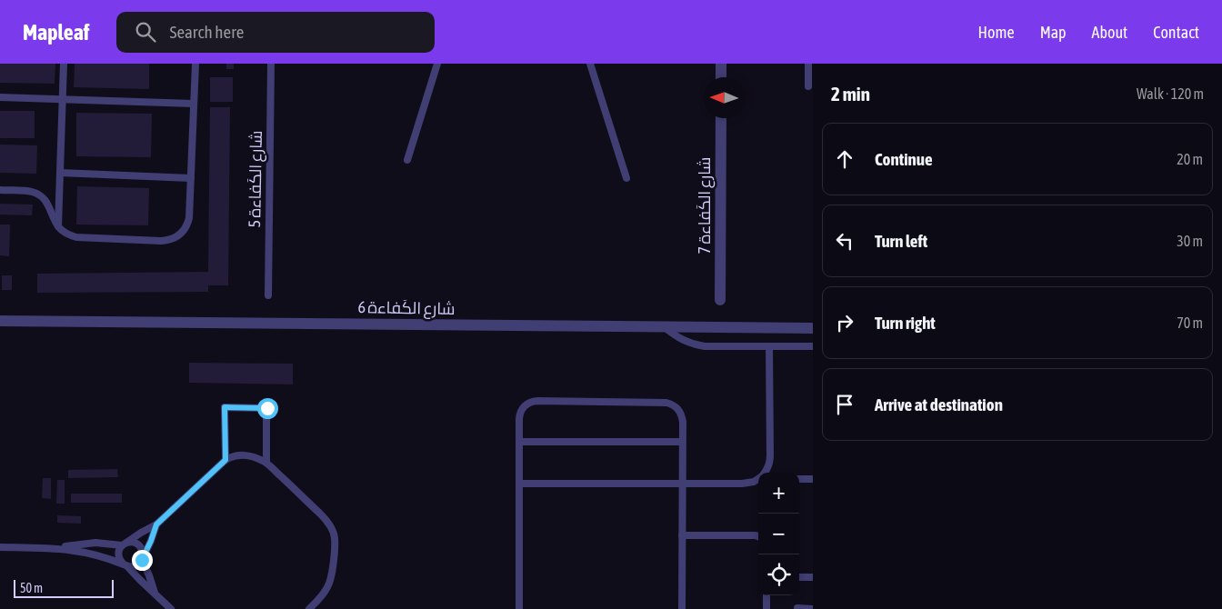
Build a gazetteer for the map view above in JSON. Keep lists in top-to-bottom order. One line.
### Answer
{"streets":{"street":["شارع الكَفاءة 7","شارع الكَفاءة 6"],"lane":["شارع الكَفاءة 5"]},"scale_bar":"50 m","north":"left","page":{"header":"Mapleaf","search":"Search here","nav":["Home","Map","About","Contact"],"heading":["2 min","Walk · 120 m"],"list":[["Continue","20 m"],["Turn left","30 m"],["Turn right","70 m"],"Arrive at destination"],"map_buttons":["+","−"],"scale":"50 m"}}
